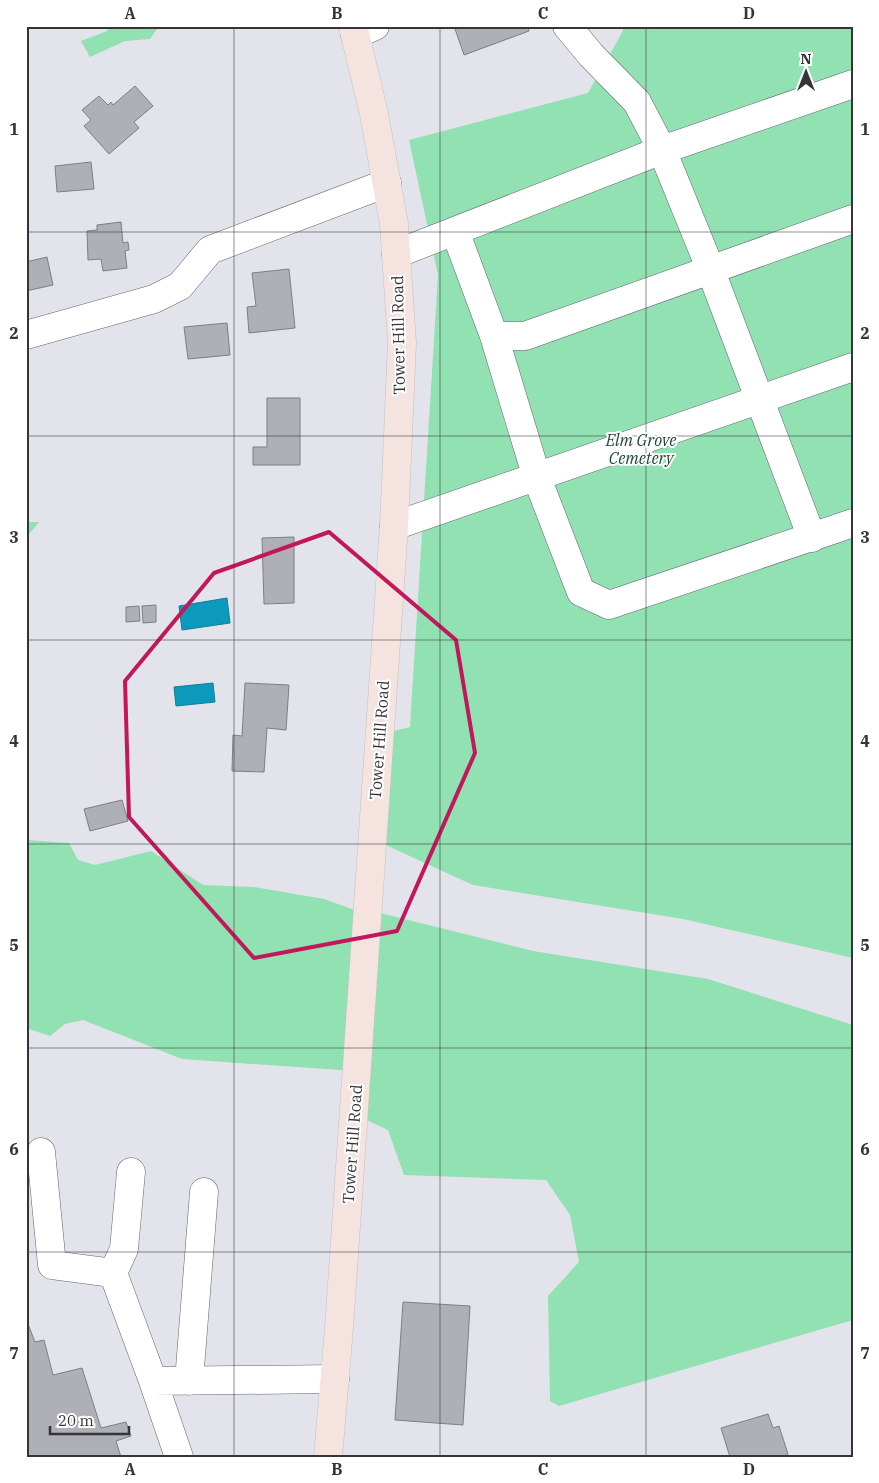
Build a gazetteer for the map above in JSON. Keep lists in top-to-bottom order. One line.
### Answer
{"streets":{"main road":["Tower Hill Road"]},"parks":["Elm Grove Cemetery"],"scale_bar":"20 m","north":"top","grid":{"columns":["A","B","C","D"],"rows":["1","2","3","4","5","6","7"]}}
